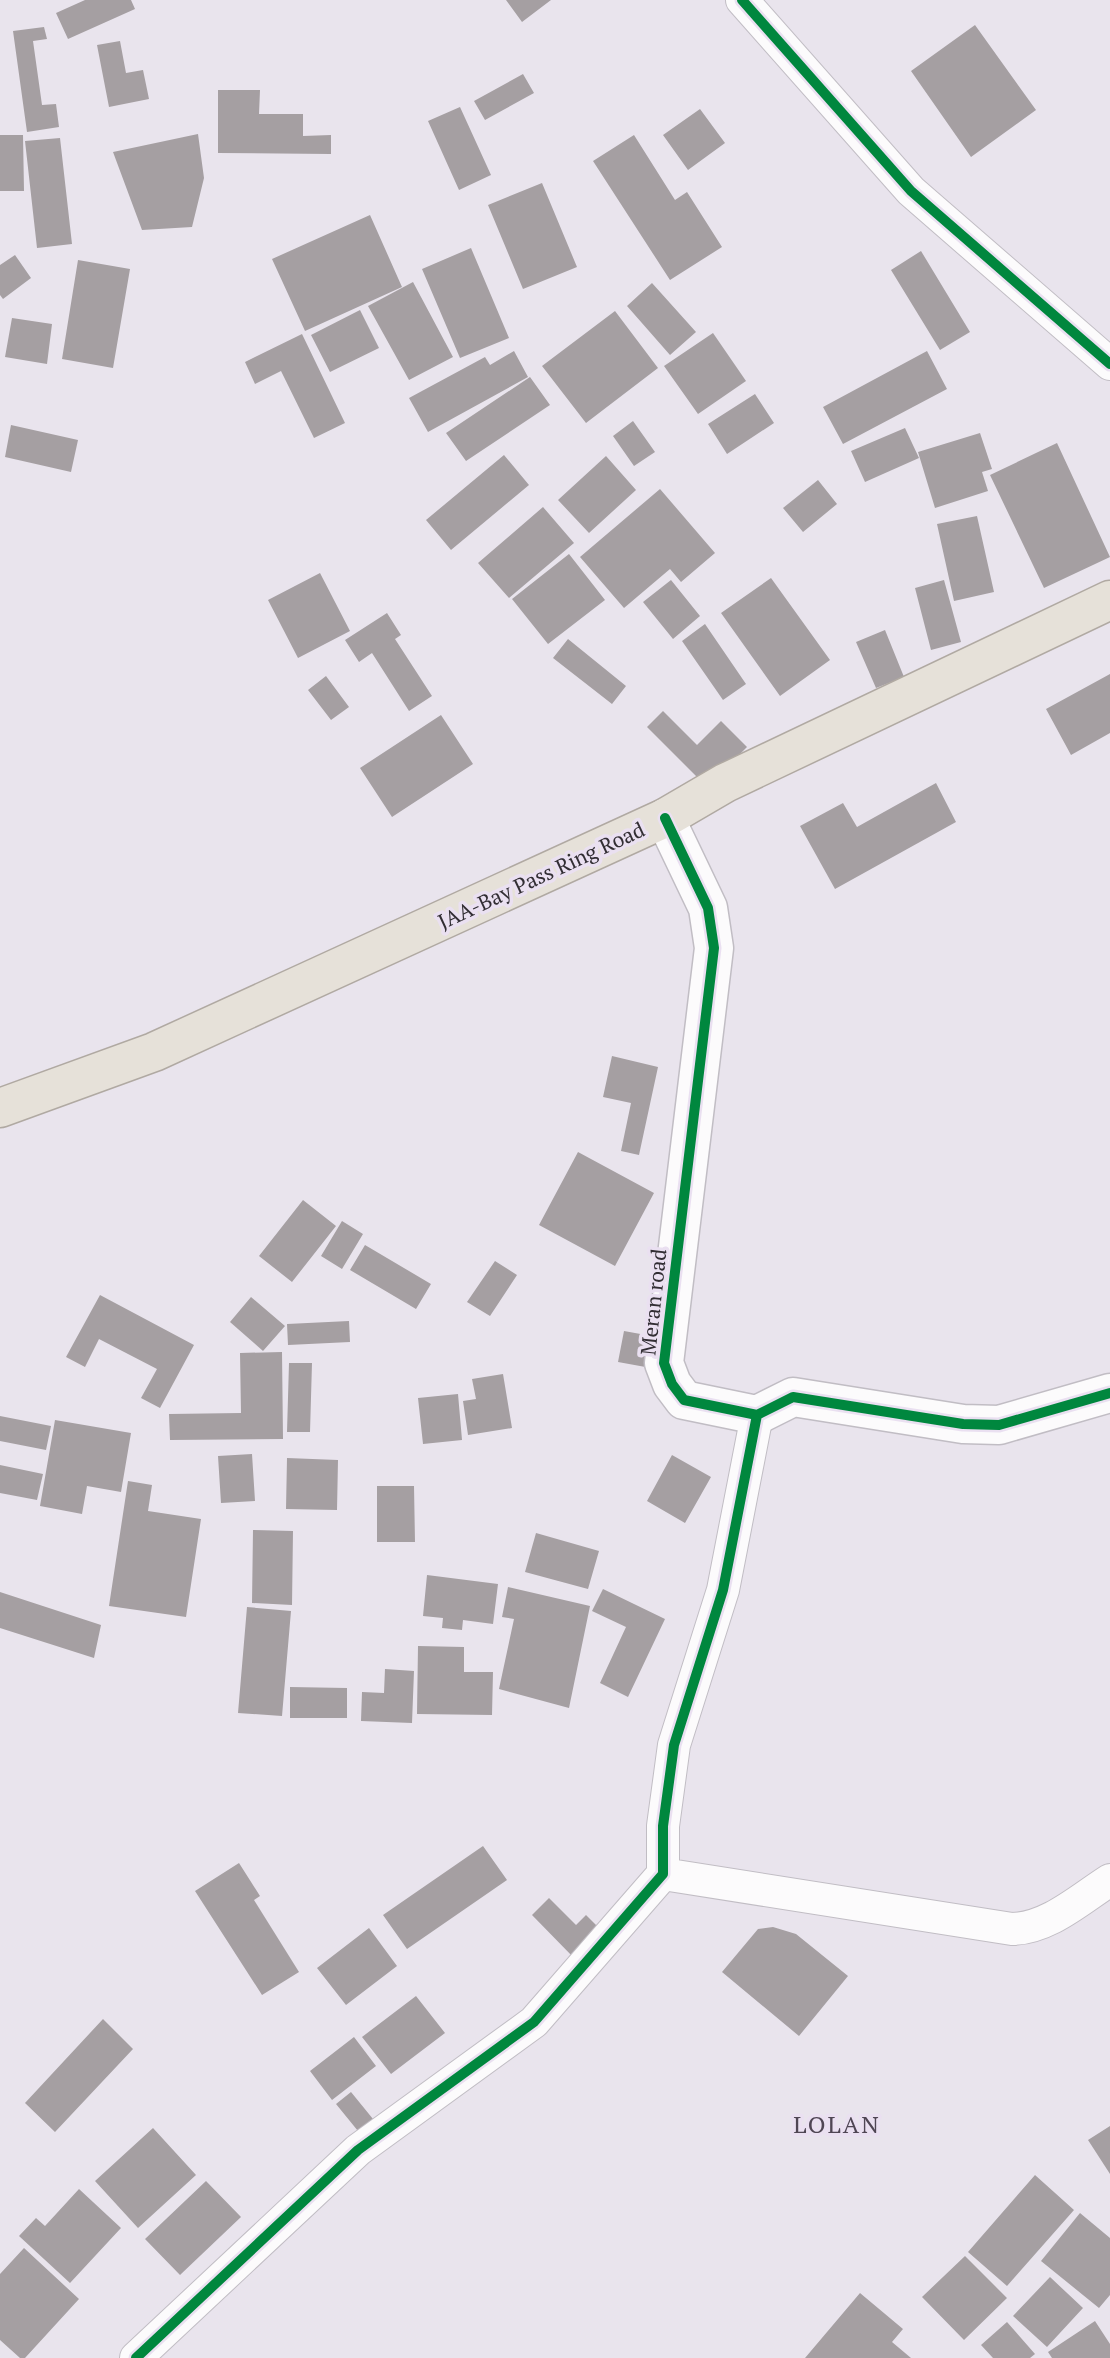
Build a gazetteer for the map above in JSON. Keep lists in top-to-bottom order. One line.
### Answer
{"streets":{"highway":["JAA-Bay Pass Ring Road"],"street":["Meran road"]},"crossings":[["JAA-Bay Pass Ring Road","Meran road"]],"districts":["LOLAN"]}
